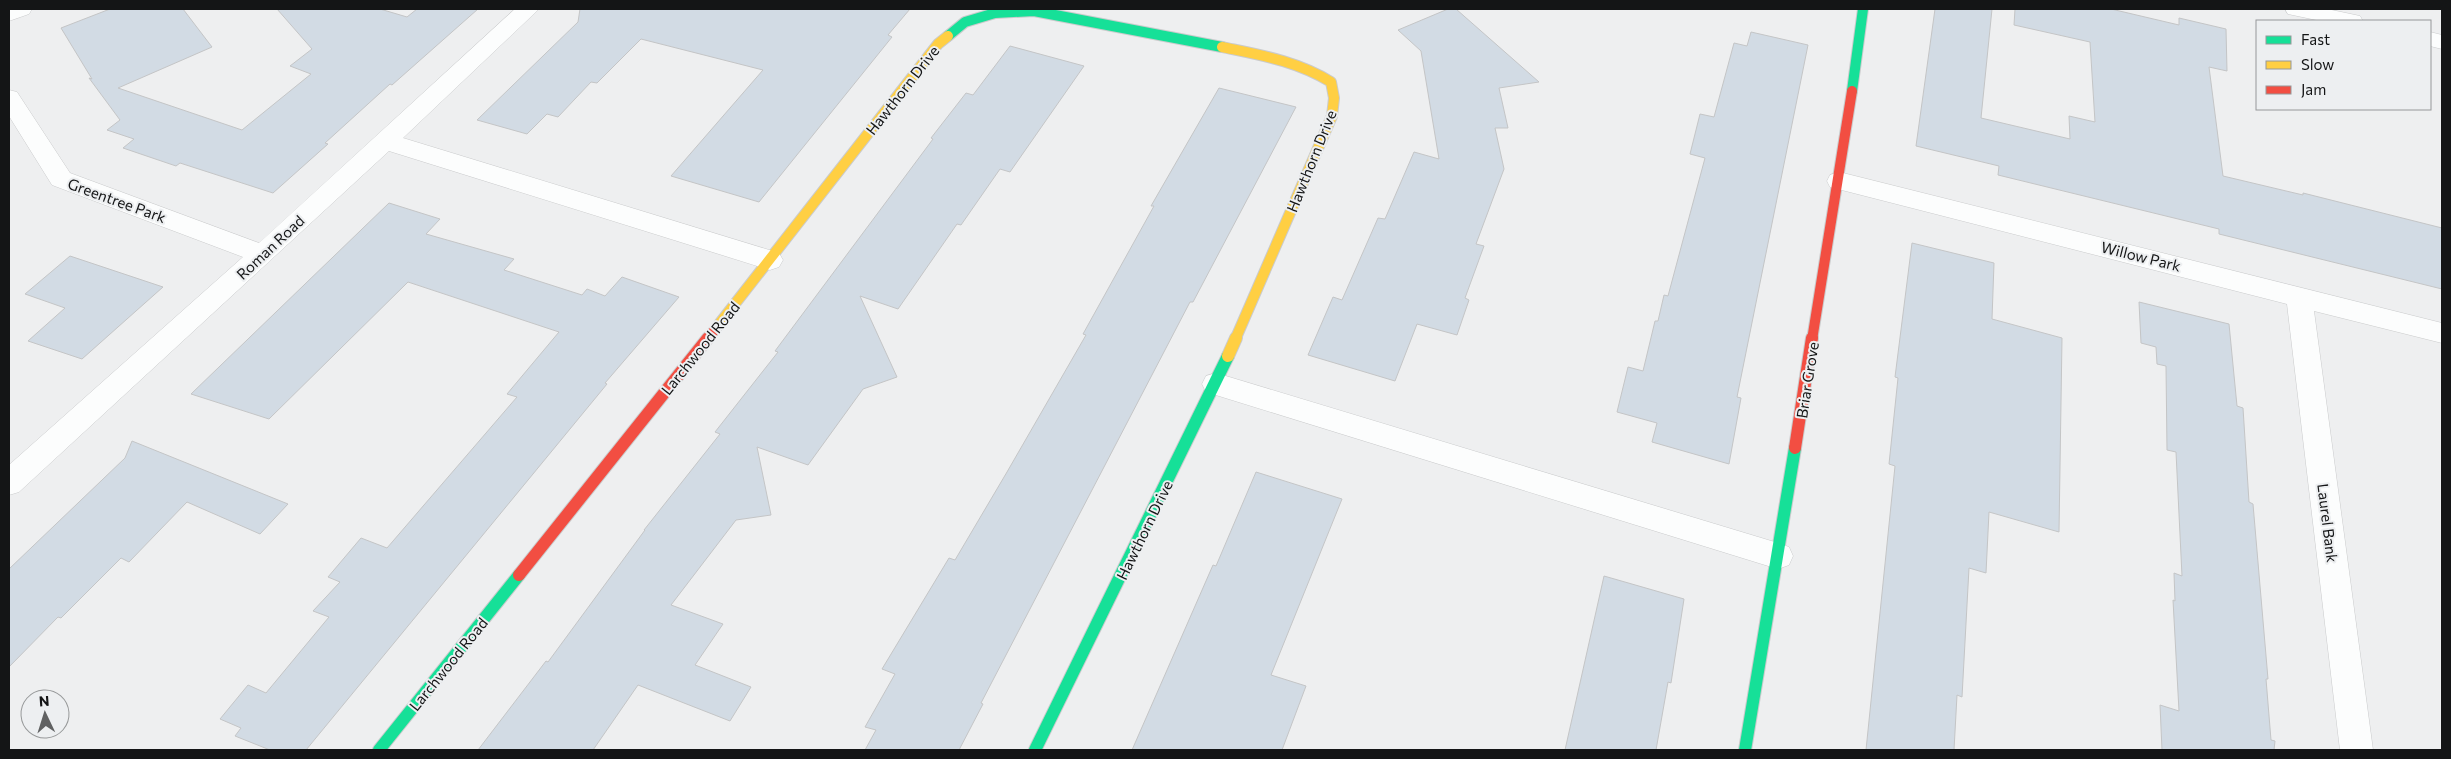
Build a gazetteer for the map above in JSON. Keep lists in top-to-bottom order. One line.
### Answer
{"streets":{"street":["Hawthorn Drive","Greentree Park","Roman Road","Willow Park","Larchwood Road","Briar Grove","Laurel Bank"]},"crossings":[["Hawthorn Drive","Larchwood Road"],["Greentree Park","Roman Road"],["Willow Park","Briar Grove"],["Willow Park","Laurel Bank"]],"legend":["Fast","Slow","Jam"],"north":"top"}
